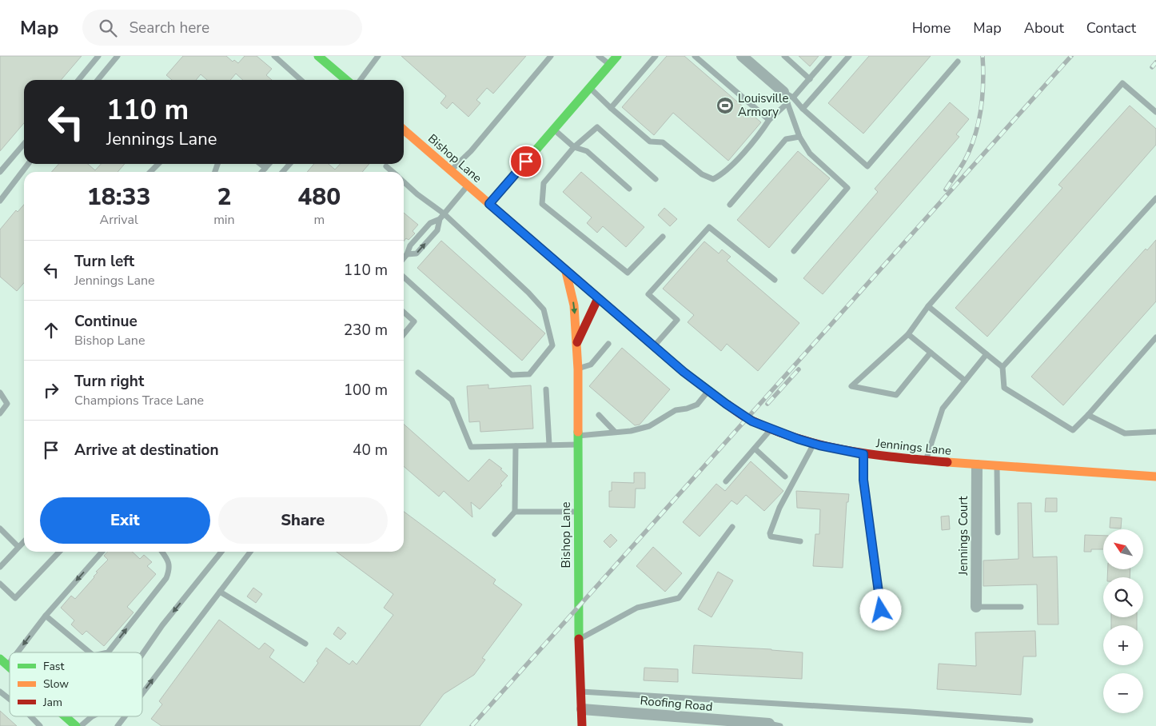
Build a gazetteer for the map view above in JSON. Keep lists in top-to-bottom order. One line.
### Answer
{"streets":{"street":["Bishop Lane","Jennings Lane","Jennings Court","Roofing Road"]},"crossings":[["Bishop Lane","Jennings Lane"],["Bishop Lane","Roofing Road"],["Jennings Lane","Jennings Court"]],"places":{"sports":["Louisville Armory"]},"legend":["Fast","Slow","Jam"],"north":"top left","page":{"header":"Map","search":"Search here","nav":["Home","Map","About","Contact"],"turn":["110 m","Jennings Lane"],"eta":["18:33","Arrival","2","min","480","m"],"list":[{"name":"Turn left","note":"Jennings Lane","value":"110 m"},{"name":"Continue","note":"Bishop Lane","value":"230 m"},{"name":"Turn right","note":"Champions Trace Lane","value":"100 m"},{"name":"Arrive at destination","value":"40 m"}],"buttons":["Exit","Share"],"map_buttons":["+","−"]}}
